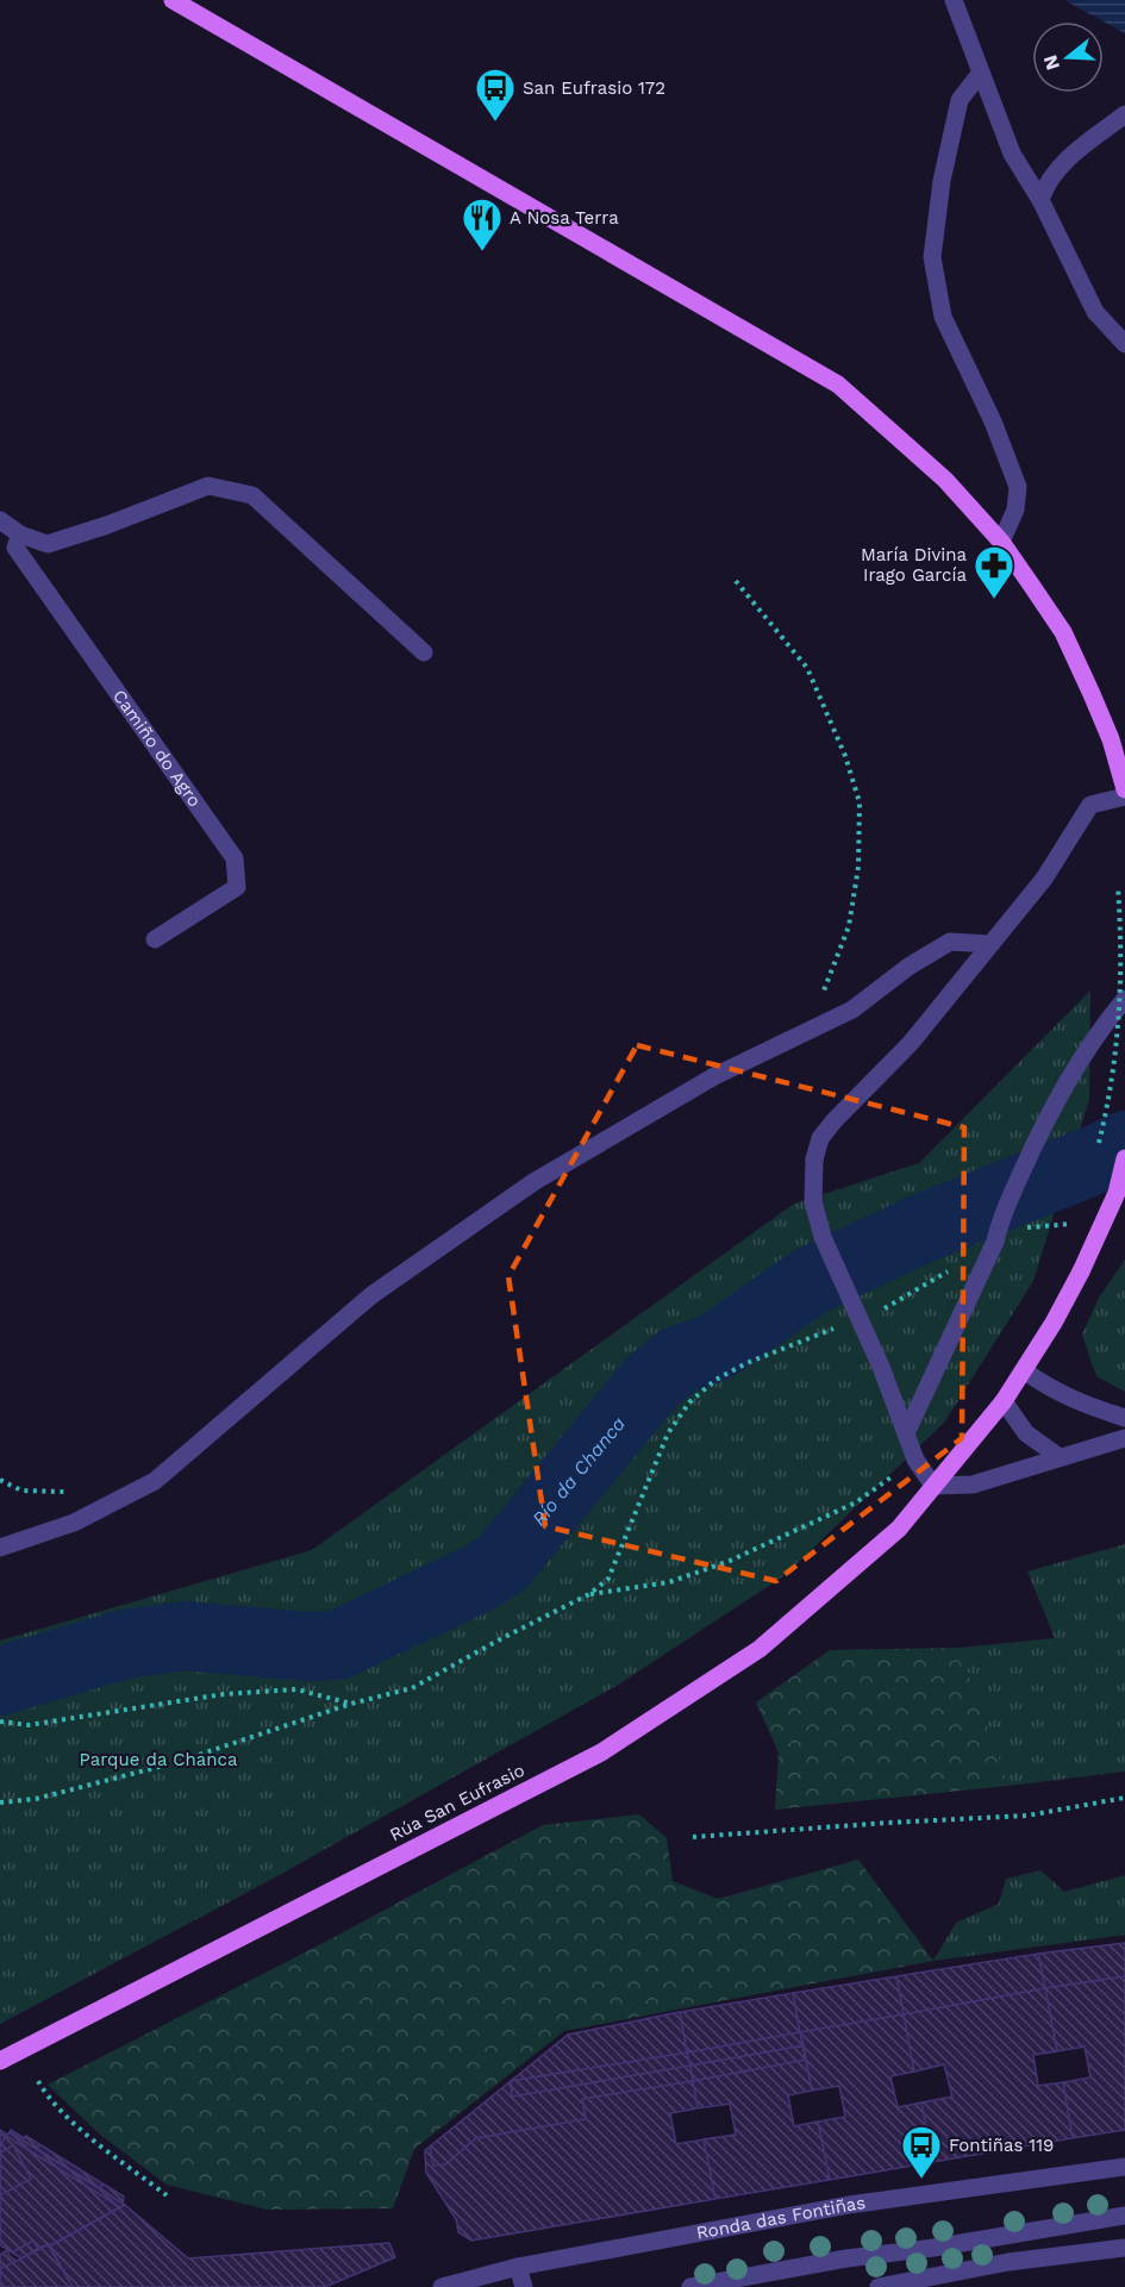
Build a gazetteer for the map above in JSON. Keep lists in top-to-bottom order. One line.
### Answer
{"streets":{"main road":["Rúa San Eufrasio"],"street":["Camiño do Agro","Ronda das Fontiñas"]},"water":["Río da Chanca"],"parks":["Parque da Chanca"],"places":{"bus stop":["San Eufrasio 172","Fontiñas 119"],"restaurant":["A Nosa Terra"],"pharmacy":["María Divina Irago García"]},"north":"left"}
